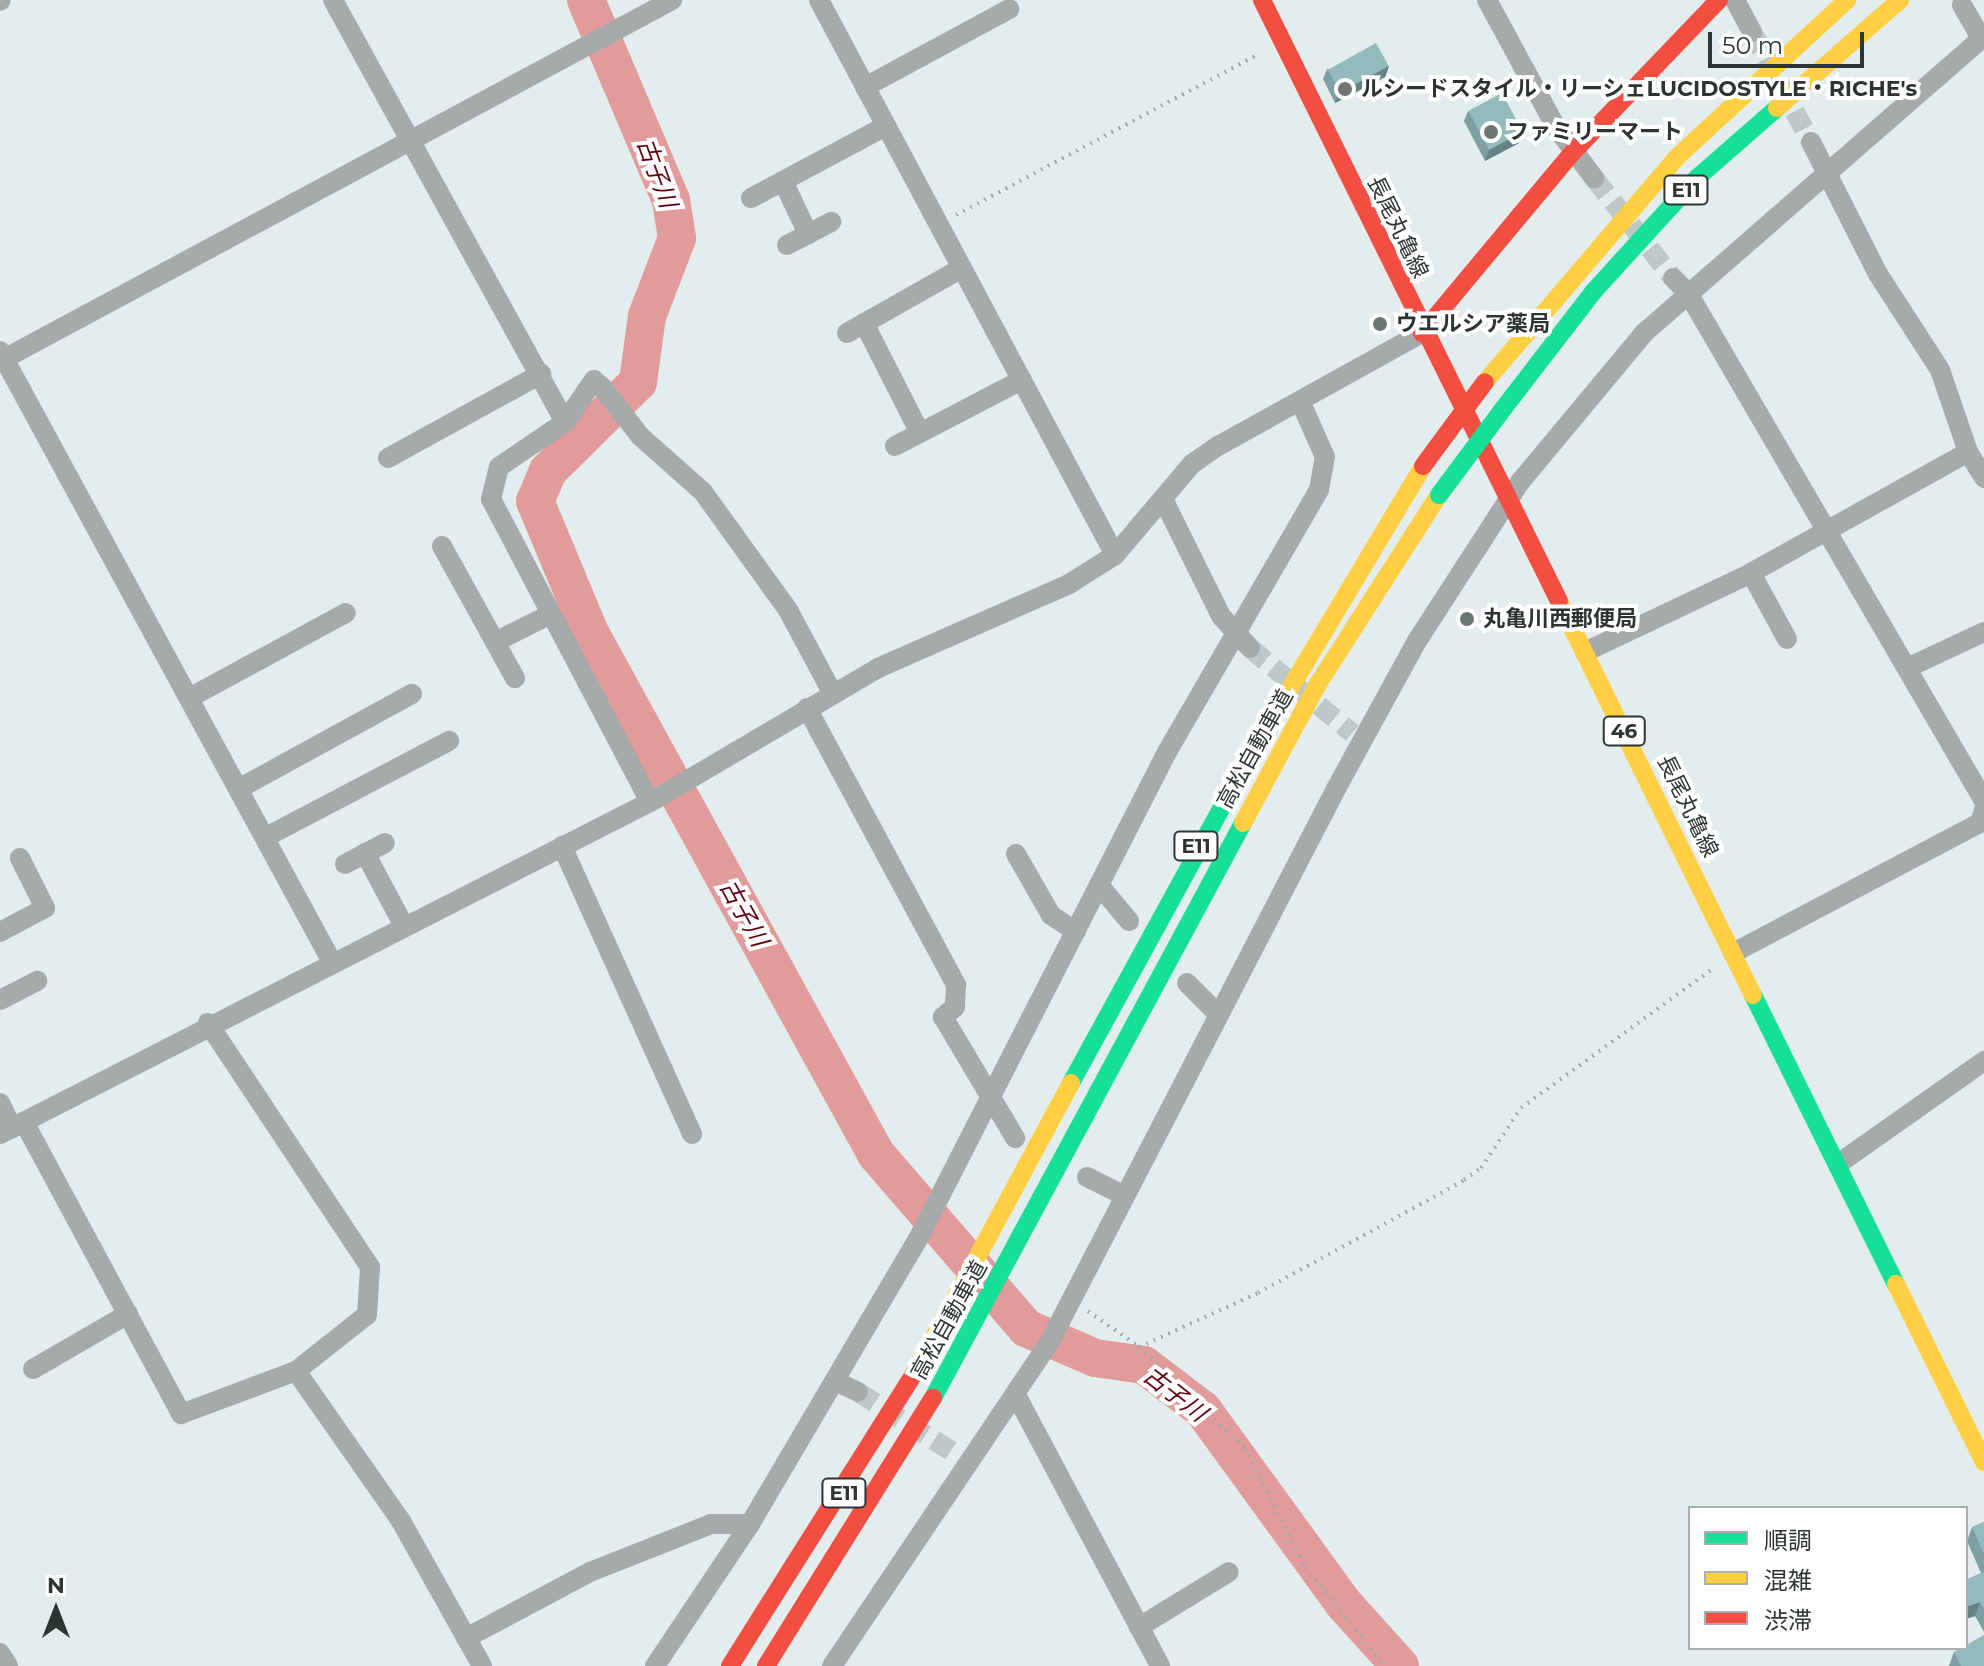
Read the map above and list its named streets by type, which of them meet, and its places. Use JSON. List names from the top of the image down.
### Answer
{
  "streets": {
    "main road": [
      "E11",
      "長尾丸亀線",
      "46",
      "高松自動車道"
    ]
  },
  "water": ["古子川"],
  "places": [
    "ルシードスタイル・リーシェLUCIDOSTYLE・RICHE's",
    "ファミリーマート",
    "ウエルシア薬局",
    "丸亀川西郵便局"
  ],
  "legend": ["順調", "混雑", "渋滞"],
  "scale_bar": "50 m",
  "north": "top"
}
